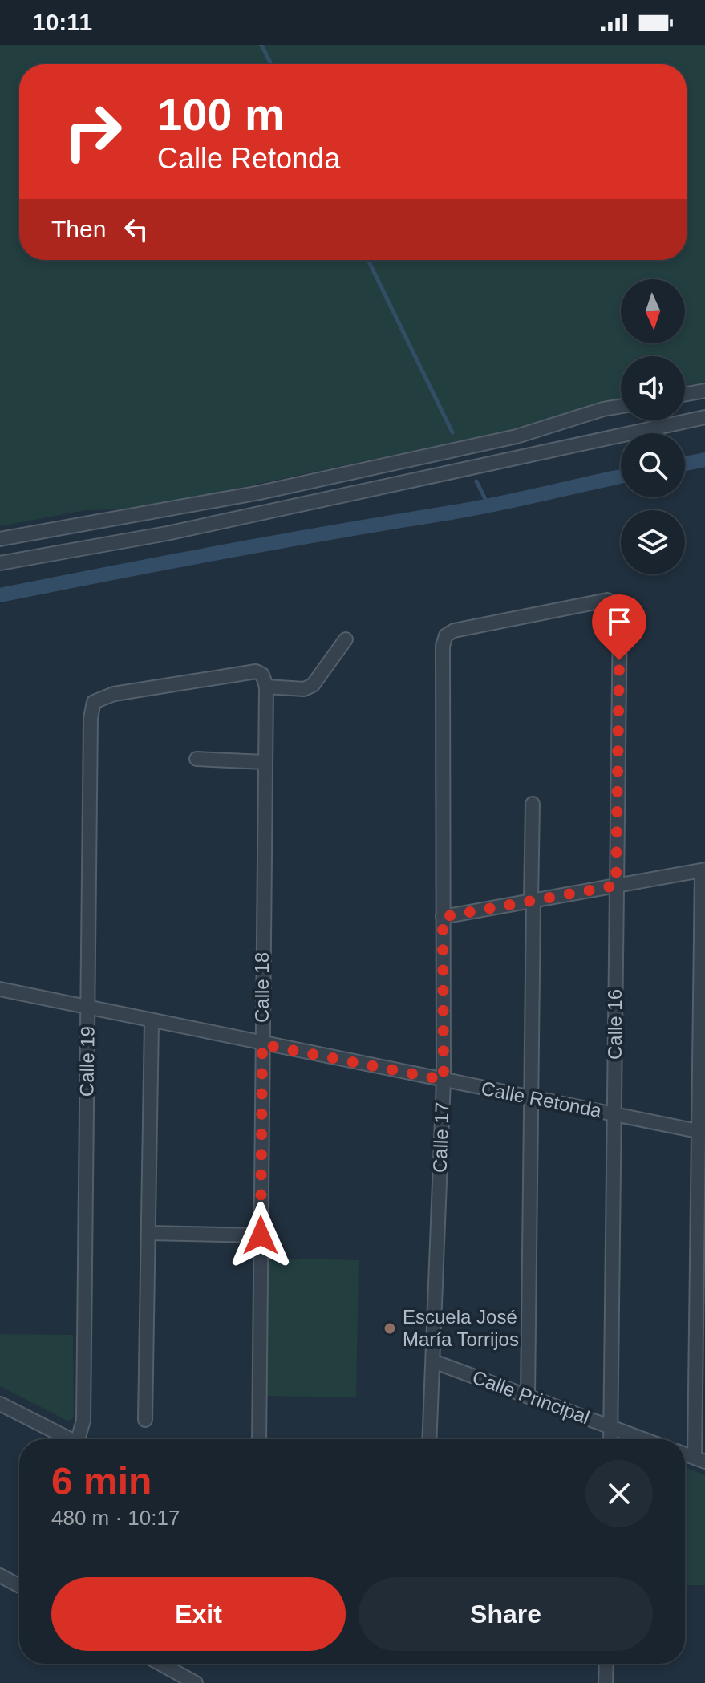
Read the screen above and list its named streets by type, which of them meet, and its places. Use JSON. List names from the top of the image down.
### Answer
{
  "streets": {
    "street": [
      "Calle 18",
      "Calle 16",
      "Calle 19",
      "Calle Retonda",
      "Calle 17",
      "Calle Principal"
    ]
  },
  "crossings": [
    ["Calle 18", "Calle 19"],
    ["Calle 18", "Calle Retonda"],
    ["Calle 16", "Calle Retonda"],
    ["Calle 16", "Calle 17"],
    ["Calle 16", "Calle Principal"],
    ["Calle 19", "Calle Retonda"],
    ["Calle Retonda", "Calle 17"],
    ["Calle 17", "Calle Principal"]
  ],
  "places": ["Escuela José María Torrijos"],
  "north": "bottom",
  "page": {
    "status": "10:11",
    "turn": ["100 m", "Calle Retonda"],
    "then": "Then",
    "heading": ["6 min", "480 m · 10:17"],
    "buttons": ["Exit", "Share"]
  }
}
